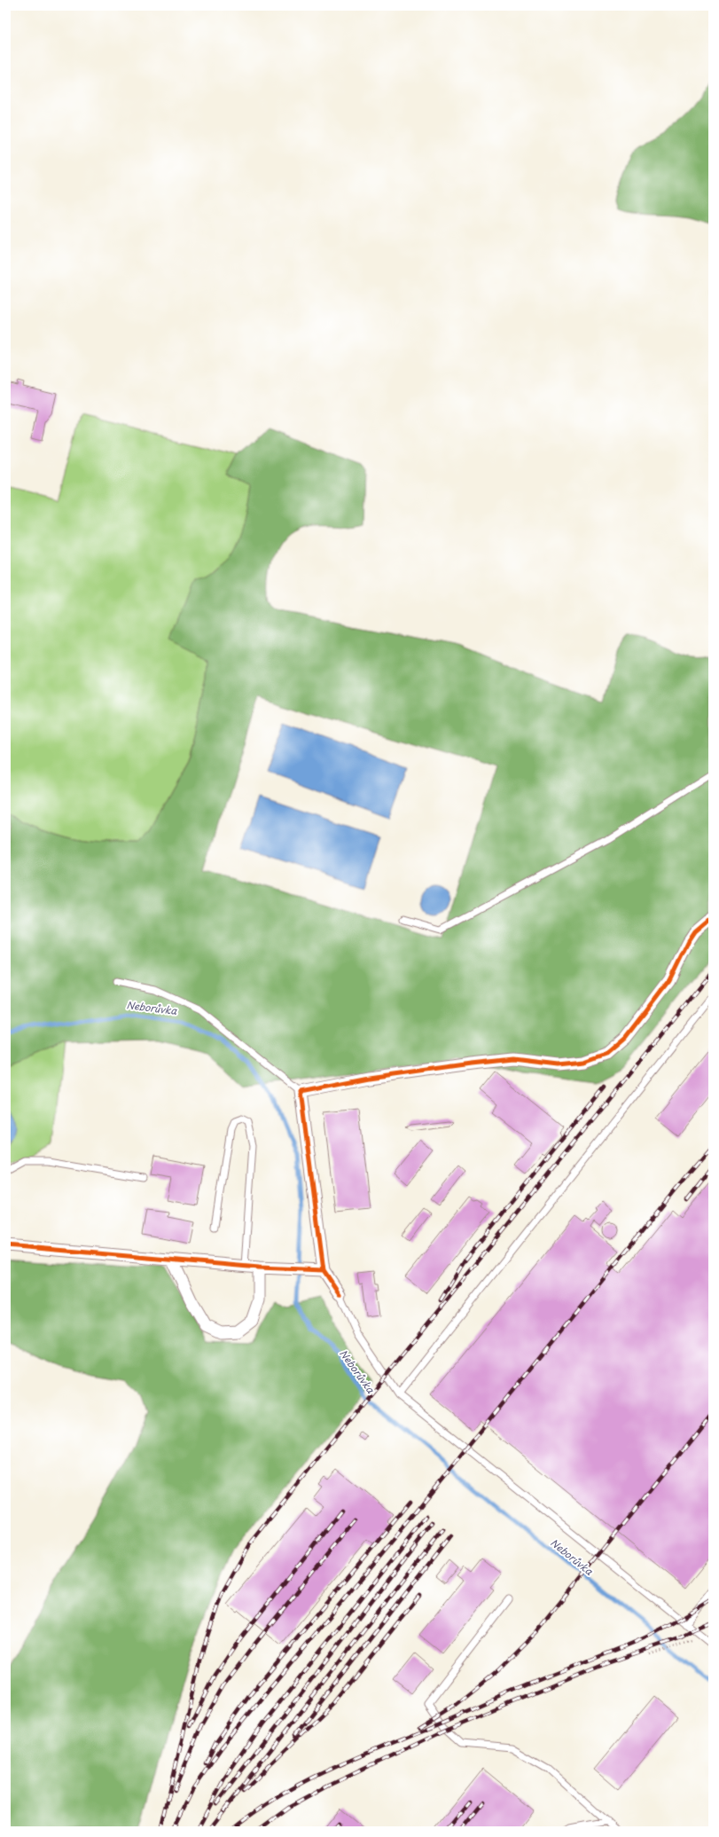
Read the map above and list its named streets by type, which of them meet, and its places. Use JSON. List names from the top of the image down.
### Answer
{
  "water": ["Neborůvka"]
}
